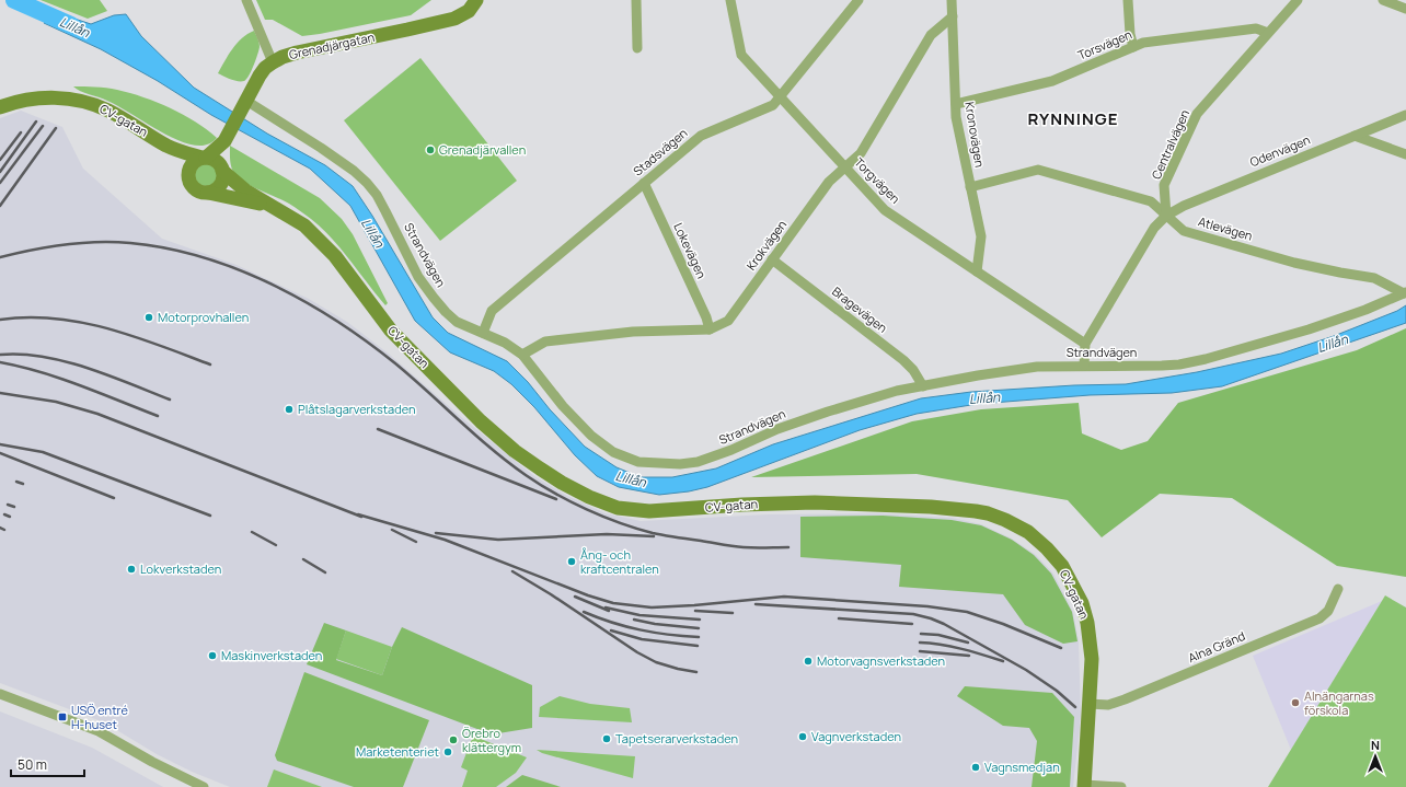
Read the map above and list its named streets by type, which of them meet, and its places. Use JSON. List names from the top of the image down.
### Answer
{
  "streets": {
    "street": [
      "Torsvägen",
      "Grenadjärgatan",
      "CV-gatan",
      "Kronovägen",
      "Centralvägen",
      "Odenvägen",
      "Stadsvägen",
      "Torgvägen",
      "Atlevägen",
      "Krokvägen",
      "Lokevägen",
      "Strandvägen",
      "Bragevägen",
      "Alna Gränd"
    ]
  },
  "crossings": [
    ["Torsvägen", "Kronovägen"],
    ["Torsvägen", "Centralvägen"],
    ["Grenadjärgatan", "CV-gatan"],
    ["Grenadjärgatan", "Strandvägen"],
    ["CV-gatan", "Alna Gränd"],
    ["Kronovägen", "Torgvägen"],
    ["Kronovägen", "Atlevägen"],
    ["Kronovägen", "Krokvägen"],
    ["Centralvägen", "Odenvägen"],
    ["Centralvägen", "Atlevägen"],
    ["Odenvägen", "Atlevägen"],
    ["Stadsvägen", "Torgvägen"],
    ["Stadsvägen", "Lokevägen"],
    ["Stadsvägen", "Strandvägen"],
    ["Torgvägen", "Krokvägen"],
    ["Atlevägen", "Strandvägen"],
    ["Krokvägen", "Lokevägen"],
    ["Krokvägen", "Strandvägen"],
    ["Krokvägen", "Bragevägen"],
    ["Strandvägen", "Bragevägen"]
  ],
  "districts": ["RYNNINGE"],
  "water": ["Lillån"],
  "places": {
    "other": [
      "Grenadjärvallen",
      "Motorprovhallen",
      "Plåtslagarverkstaden",
      "Ång- och kraftcentralen",
      "Lokverkstaden",
      "Maskinverkstaden",
      "Motorvagnsverkstaden",
      "Alnängarnas förskola",
      "Vagnverkstaden",
      "Tapetserarverkstaden",
      "Örebro klättergym",
      "Marketenteriet",
      "Vagnsmedjan"
    ],
    "transit": ["USÖ entré H-huset"]
  },
  "scale_bar": "50 m",
  "north": "top"
}
